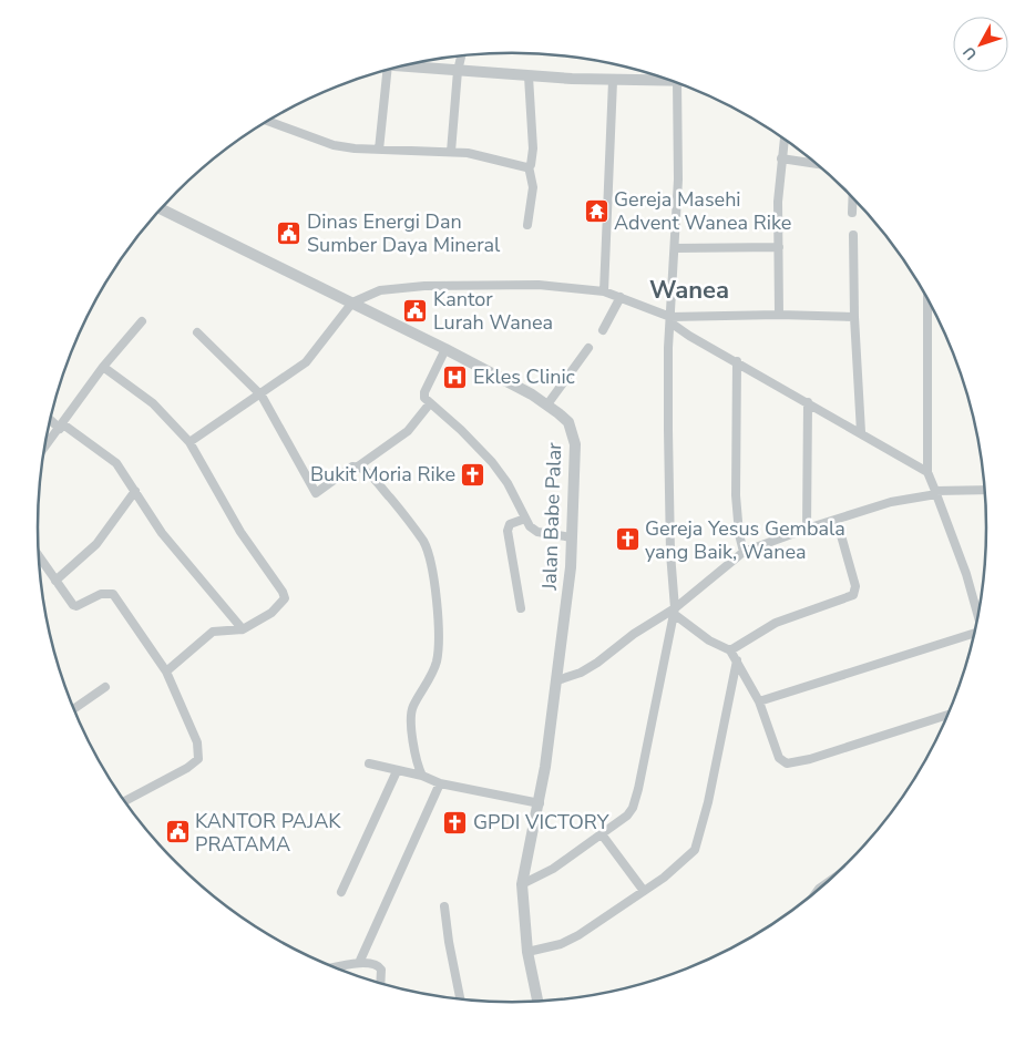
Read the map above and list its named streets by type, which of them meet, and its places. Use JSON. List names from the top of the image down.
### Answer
{
  "streets": {
    "street": ["Jalan Babe Palar"]
  },
  "districts": ["Wanea"],
  "places": {
    "temple": ["Gereja Masehi Advent Wanea Rike"],
    "public building": ["Dinas Energi Dan Sumber Daya Mineral", "Kantor Lurah Wanea", "KANTOR PAJAK PRATAMA"],
    "hospital": ["Ekles Clinic"],
    "church": ["Bukit Moria Rike", "Gereja Yesus Gembala yang Baik, Wanea", "GPDI VICTORY"]
  },
  "north": "bottom left"
}
